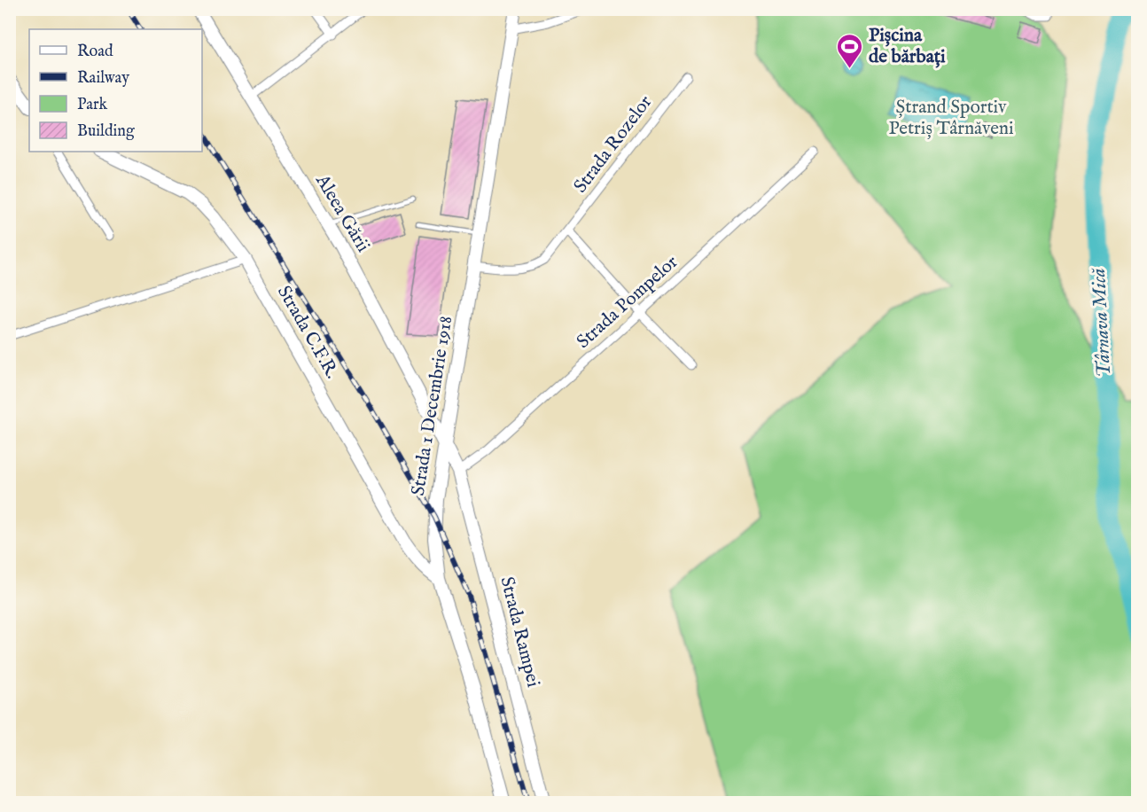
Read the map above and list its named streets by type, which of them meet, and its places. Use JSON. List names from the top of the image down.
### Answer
{
  "streets": {
    "street": [
      "Strada Rozelor",
      "Aleea Gării",
      "Strada Pompelor",
      "Strada C.F.R.",
      "Strada 1 Decembrie 1918",
      "Strada Rampei"
    ]
  },
  "crossings": [
    ["Strada Rozelor", "Strada 1 Decembrie 1918"],
    ["Aleea Gării", "Strada Pompelor"],
    ["Aleea Gării", "Strada 1 Decembrie 1918"],
    ["Aleea Gării", "Strada Rampei"],
    ["Strada Pompelor", "Strada Rampei"],
    ["Strada C.F.R.", "Strada 1 Decembrie 1918"]
  ],
  "water": ["Târnava Mică"],
  "parks": ["Ștrand Sportiv Petriș Târnăveni"],
  "places": {
    "sports": ["Pișcina de bărbați"]
  },
  "legend": [
    "Road",
    "Railway",
    "Park",
    "Building"
  ]
}
